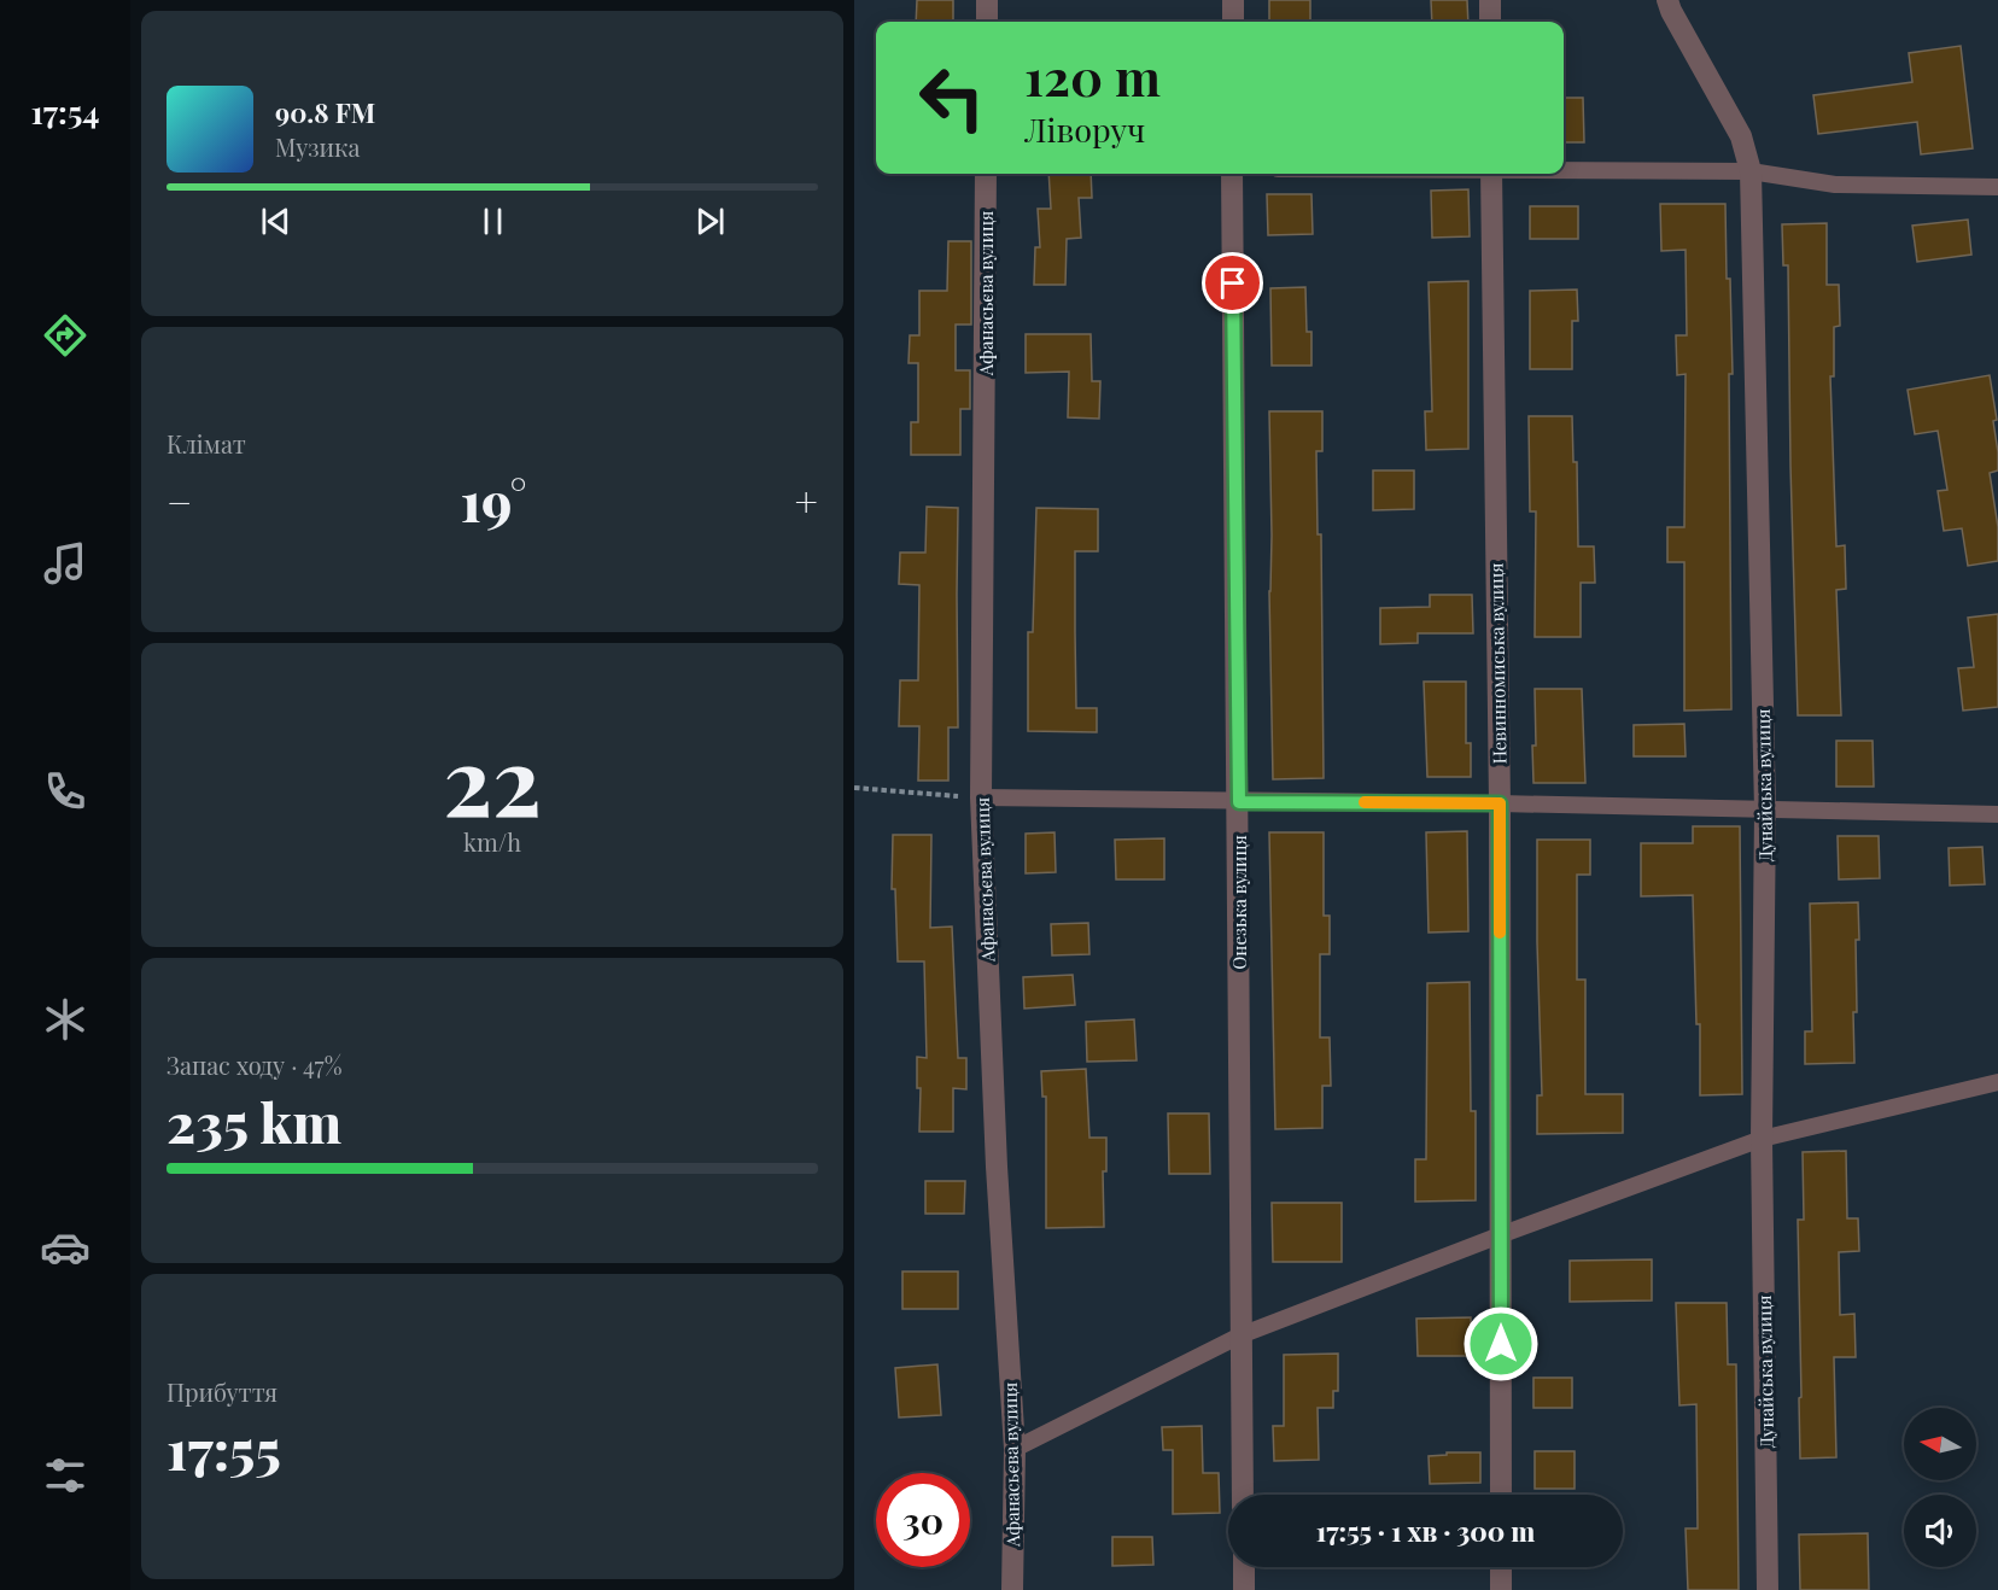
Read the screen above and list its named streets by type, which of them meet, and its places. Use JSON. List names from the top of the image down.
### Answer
{
  "streets": {
    "street": [
      "Афанасьєва вулиця",
      "Невинномиська вулиця",
      "Дунайська вулиця",
      "Онезька вулиця"
    ]
  },
  "north": "left",
  "page": {
    "tabs": "17:54",
    "turn": ["120 m", "Ліворуч"],
    "song": ["90.8 FM", "Музика"],
    "tile": [
      "Клімат",
      ["22", "km/h"],
      ["Запас ходу · 47%", "235 km"],
      ["Прибуття", "17:55"]
    ],
    "heat": ["−", "19°", "+"],
    "limit": "30",
    "trip": "17:55 · 1 хв · 300 m"
  }
}
